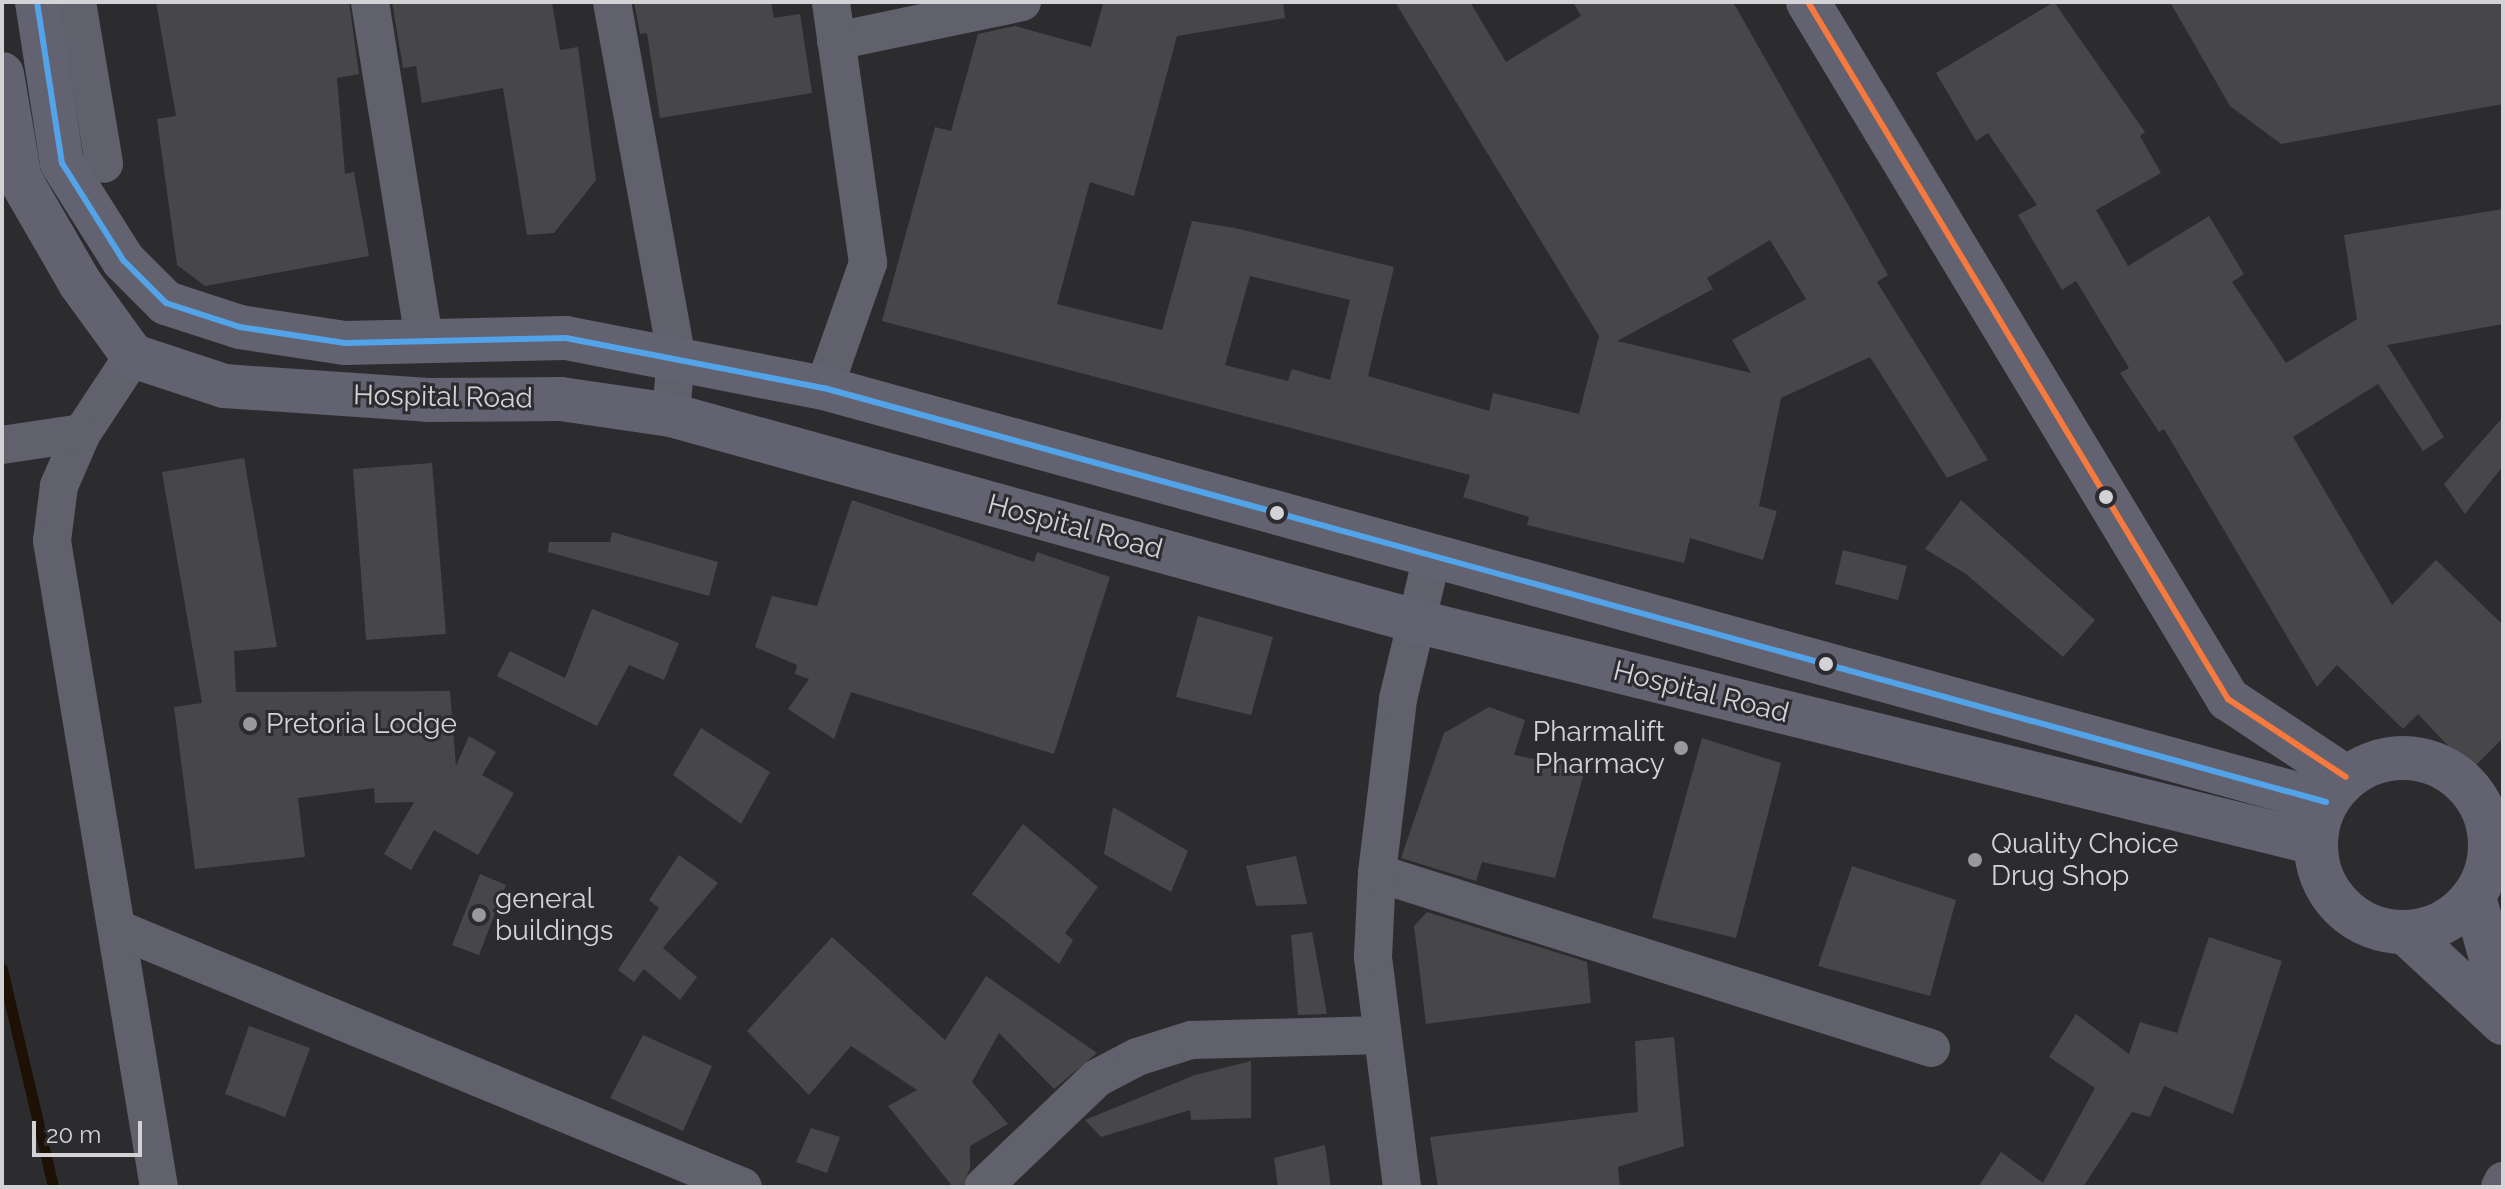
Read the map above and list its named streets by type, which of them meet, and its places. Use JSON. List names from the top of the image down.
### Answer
{
  "streets": {
    "main road": ["Hospital Road"]
  },
  "places": [
    "Pretoria Lodge",
    "Pharmalift Pharmacy",
    "Quality Choice Drug Shop",
    "general buildings"
  ],
  "scale_bar": "20 m"
}
